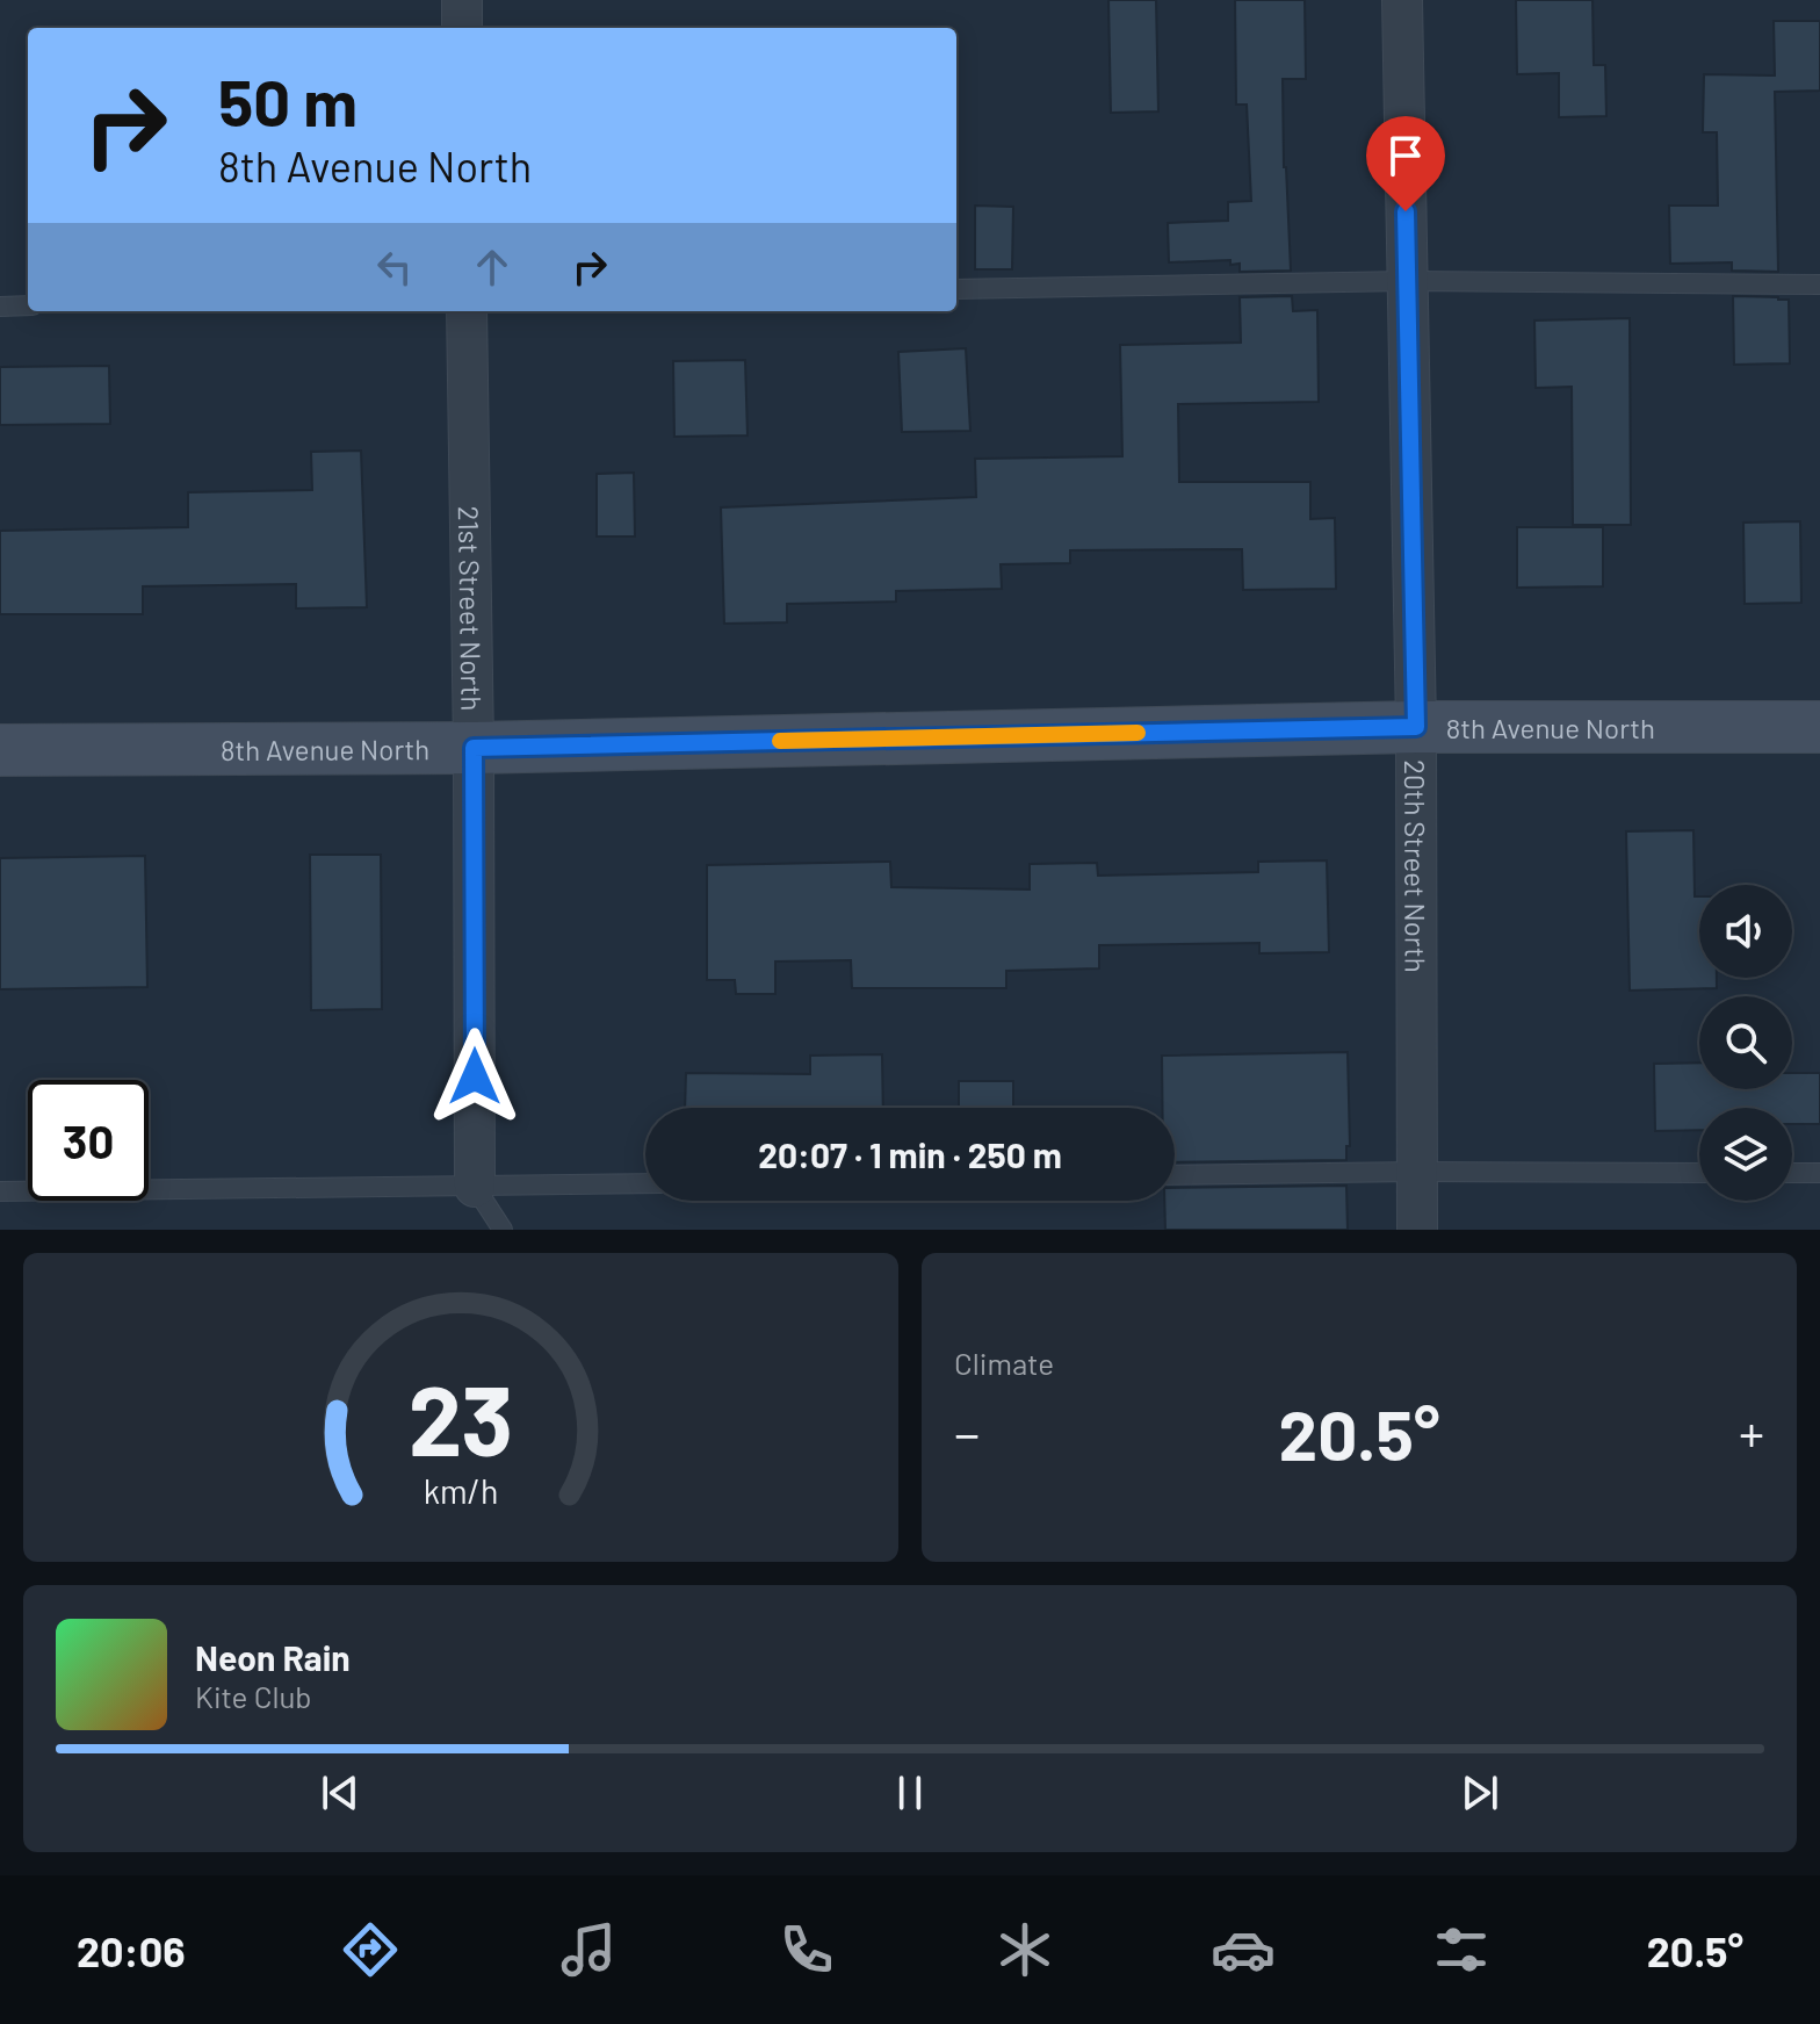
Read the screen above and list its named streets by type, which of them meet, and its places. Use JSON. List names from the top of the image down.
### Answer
{
  "streets": {
    "street": ["21st Street North", "8th Avenue North", "20th Street North"]
  },
  "crossings": [
    ["21st Street North", "8th Avenue North"],
    ["8th Avenue North", "20th Street North"]
  ],
  "page": {
    "turn": ["50 m", "8th Avenue North"],
    "limit": "30",
    "trip": "20:07 · 1 min · 250 m",
    "tile": "Climate",
    "heat": ["−", "20.5°", "+"],
    "song": ["Neon Rain", "Kite Club"],
    "tabs": ["20:06", "20.5°"],
    "gauge": ["23", "km/h"]
  }
}
